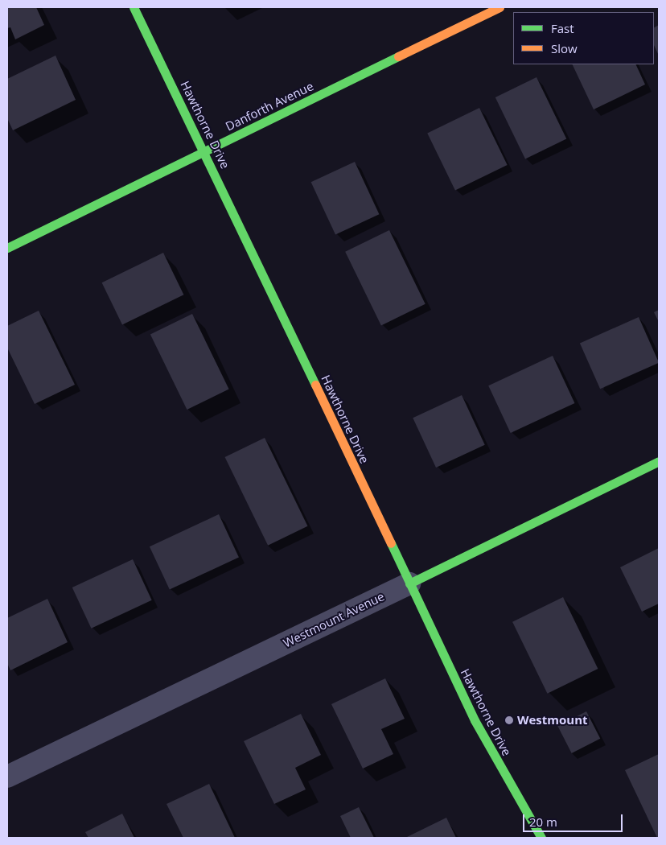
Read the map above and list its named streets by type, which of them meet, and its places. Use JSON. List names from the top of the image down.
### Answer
{
  "streets": {
    "street": ["Danforth Avenue", "Hawthorne Drive", "Westmount Avenue"]
  },
  "crossings": [
    ["Danforth Avenue", "Hawthorne Drive"],
    ["Hawthorne Drive", "Westmount Avenue"]
  ],
  "places": ["Westmount"],
  "legend": ["Fast", "Slow"],
  "scale_bar": "20 m"
}
